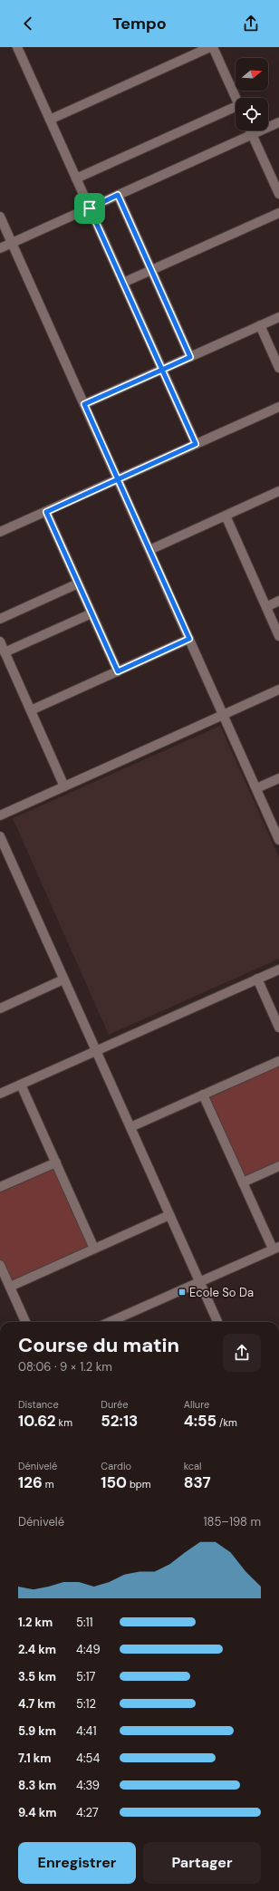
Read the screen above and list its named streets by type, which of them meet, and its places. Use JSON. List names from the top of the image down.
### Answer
{
  "places": {
    "transit": ["Ecole So Da"]
  },
  "north": "right",
  "page": {
    "header": "Tempo",
    "heading": ["Course du matin", "08:06 · 9 × 1.2 km"],
    "stats": [
      ["Distance", "10.62 km"],
      ["Durée", "52:13"],
      ["Allure", "4:55 /km"],
      ["Dénivelé", "126 m"],
      ["Cardio", "150 bpm"],
      ["kcal", "837"]
    ],
    "chart": ["Dénivelé", "185–198 m"],
    "list": [
      {
        "name": "1.2 km",
        "note": "5:11"
      },
      {
        "name": "2.4 km",
        "note": "4:49"
      },
      {
        "name": "3.5 km",
        "note": "5:17"
      },
      {
        "name": "4.7 km",
        "note": "5:12"
      },
      {
        "name": "5.9 km",
        "note": "4:41"
      },
      {
        "name": "7.1 km",
        "note": "4:54"
      },
      {
        "name": "8.3 km",
        "note": "4:39"
      },
      {
        "name": "9.4 km",
        "note": "4:27"
      }
    ],
    "buttons": ["Enregistrer", "Partager"]
  }
}
